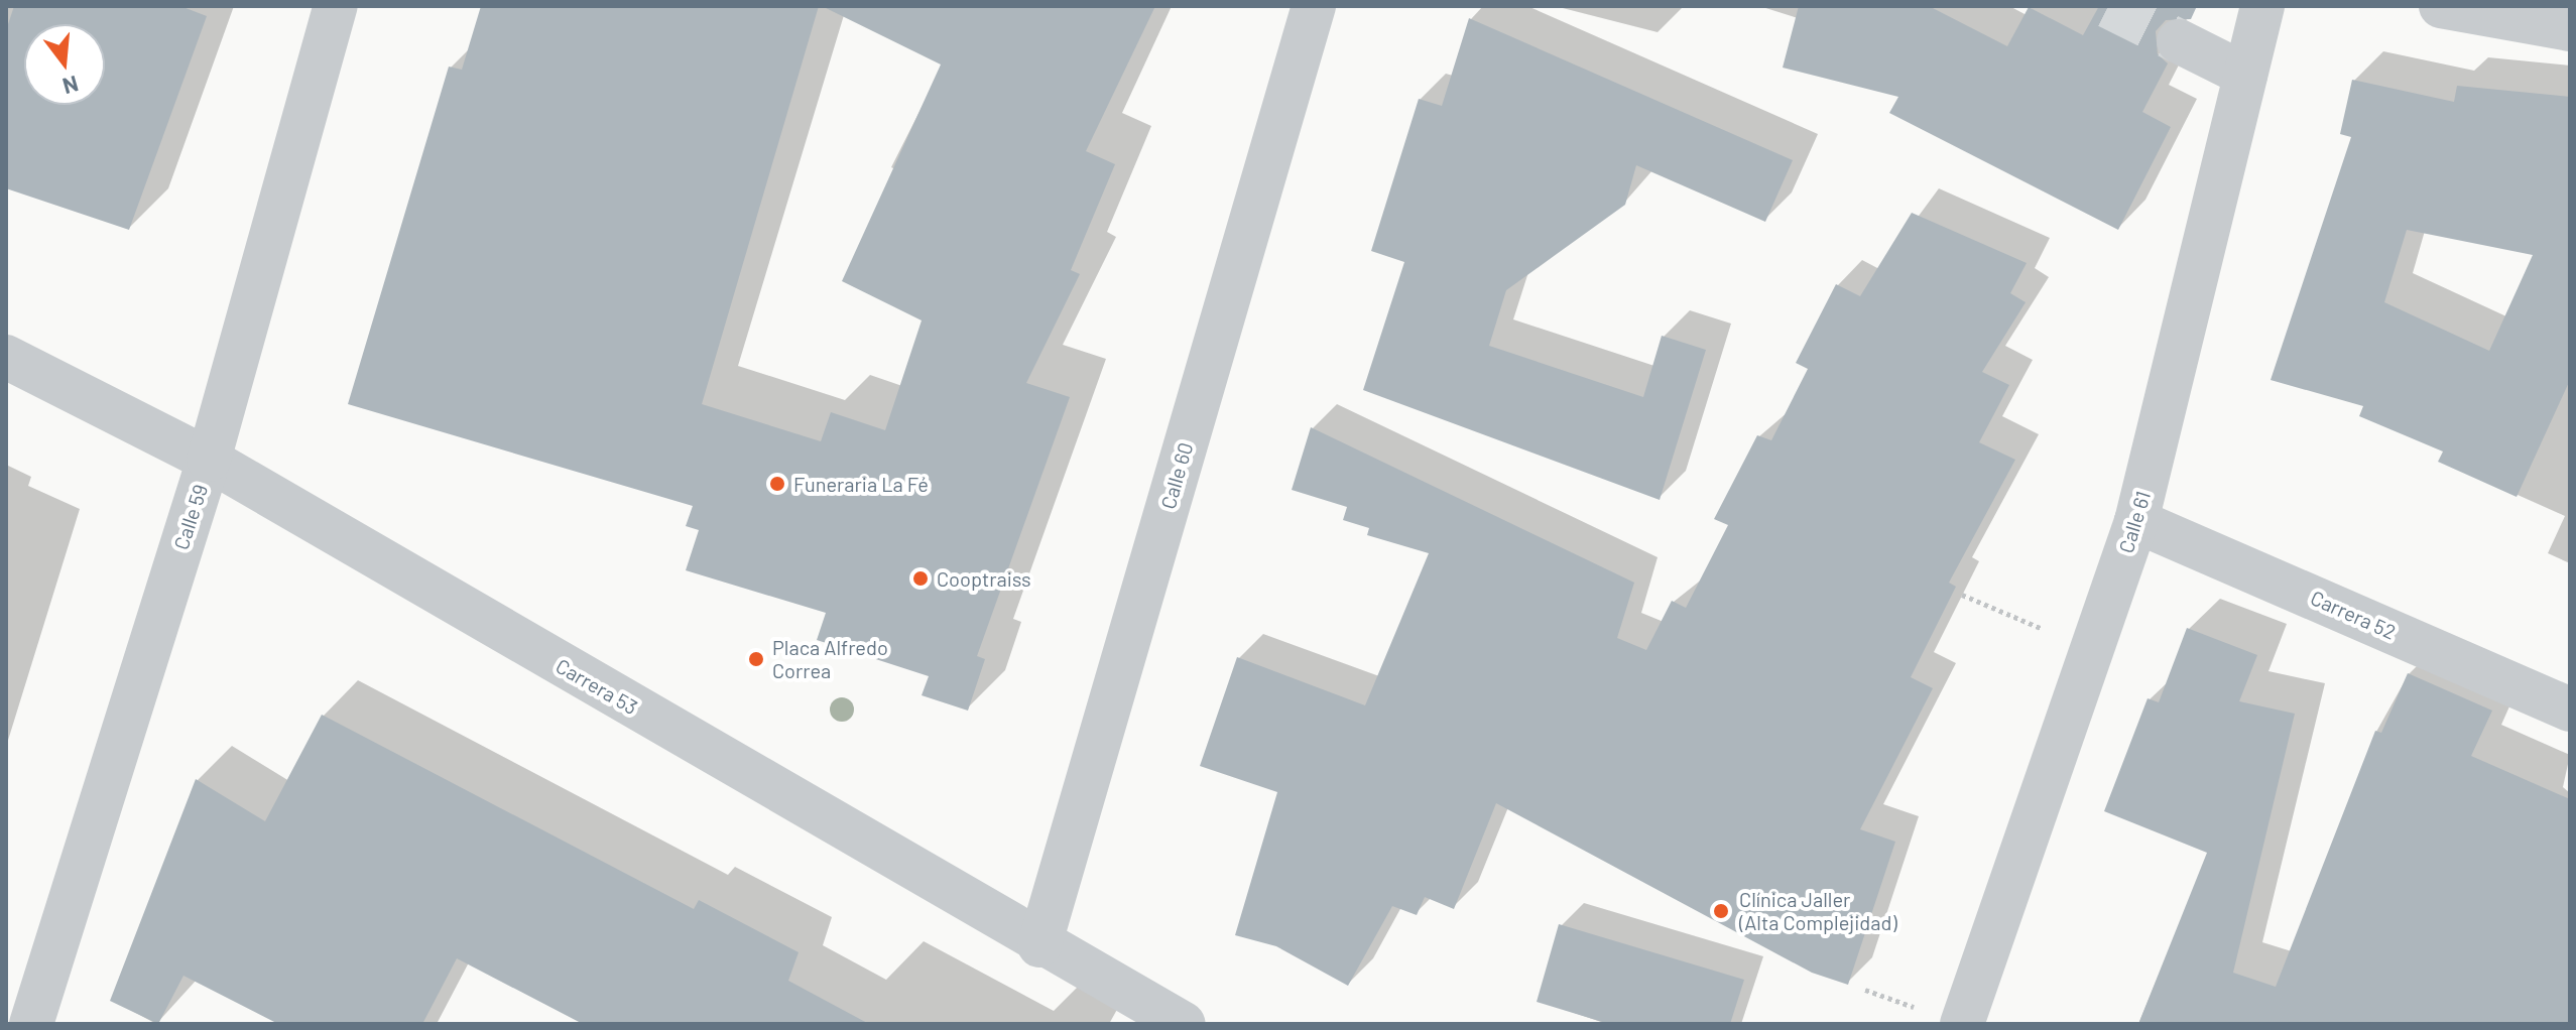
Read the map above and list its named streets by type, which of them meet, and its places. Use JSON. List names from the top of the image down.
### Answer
{
  "streets": {
    "street": [
      "Calle 60",
      "Calle 59",
      "Calle 61",
      "Carrera 52",
      "Carrera 53"
    ]
  },
  "crossings": [
    ["Calle 60", "Carrera 53"],
    ["Calle 59", "Carrera 53"],
    ["Calle 61", "Carrera 52"]
  ],
  "places": [
    "Funeraria La Fé",
    "Cooptraiss",
    "Placa Alfredo Correa",
    "Clínica Jaller (Alta Complejidad)"
  ],
  "north": "bottom"
}
